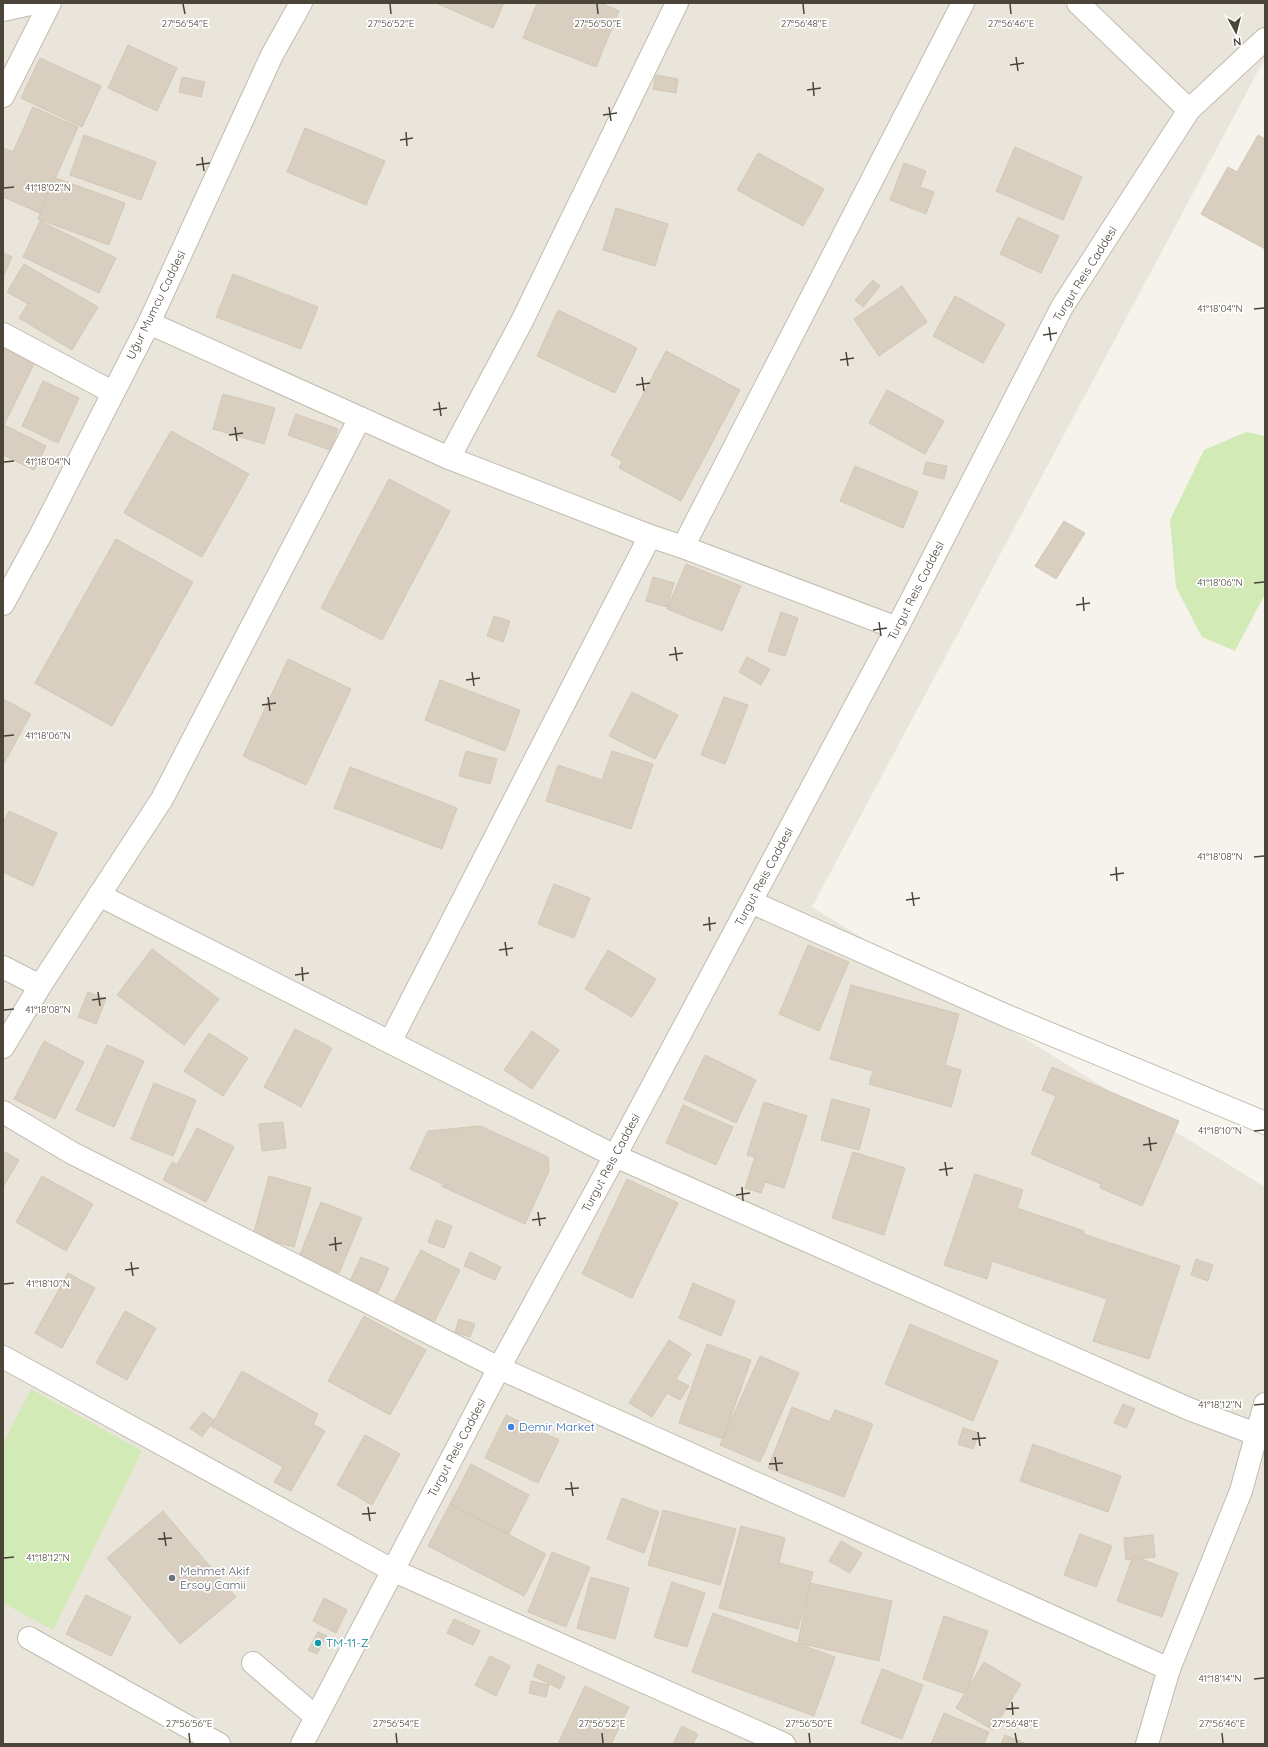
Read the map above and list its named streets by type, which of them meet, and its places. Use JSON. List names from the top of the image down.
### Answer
{
  "streets": {
    "street": ["Turgut Reis Caddesi", "Uğur Mumcu Caddesi"]
  },
  "places": ["Demir Market", "Mehmet Akif Ersoy Camii", "TM-11-Z"],
  "north": "bottom",
  "coordinates": [
    "27°56'54\"E",
    "27°56'52\"E",
    "27°56'50\"E",
    "27°56'48\"E",
    "27°56'46\"E",
    "41°18'02\"N",
    "41°18'04\"N",
    "41°18'06\"N",
    "41°18'08\"N",
    "41°18'10\"N",
    "41°18'12\"N",
    "41°18'14\"N",
    "27°56'56\"E"
  ]
}
